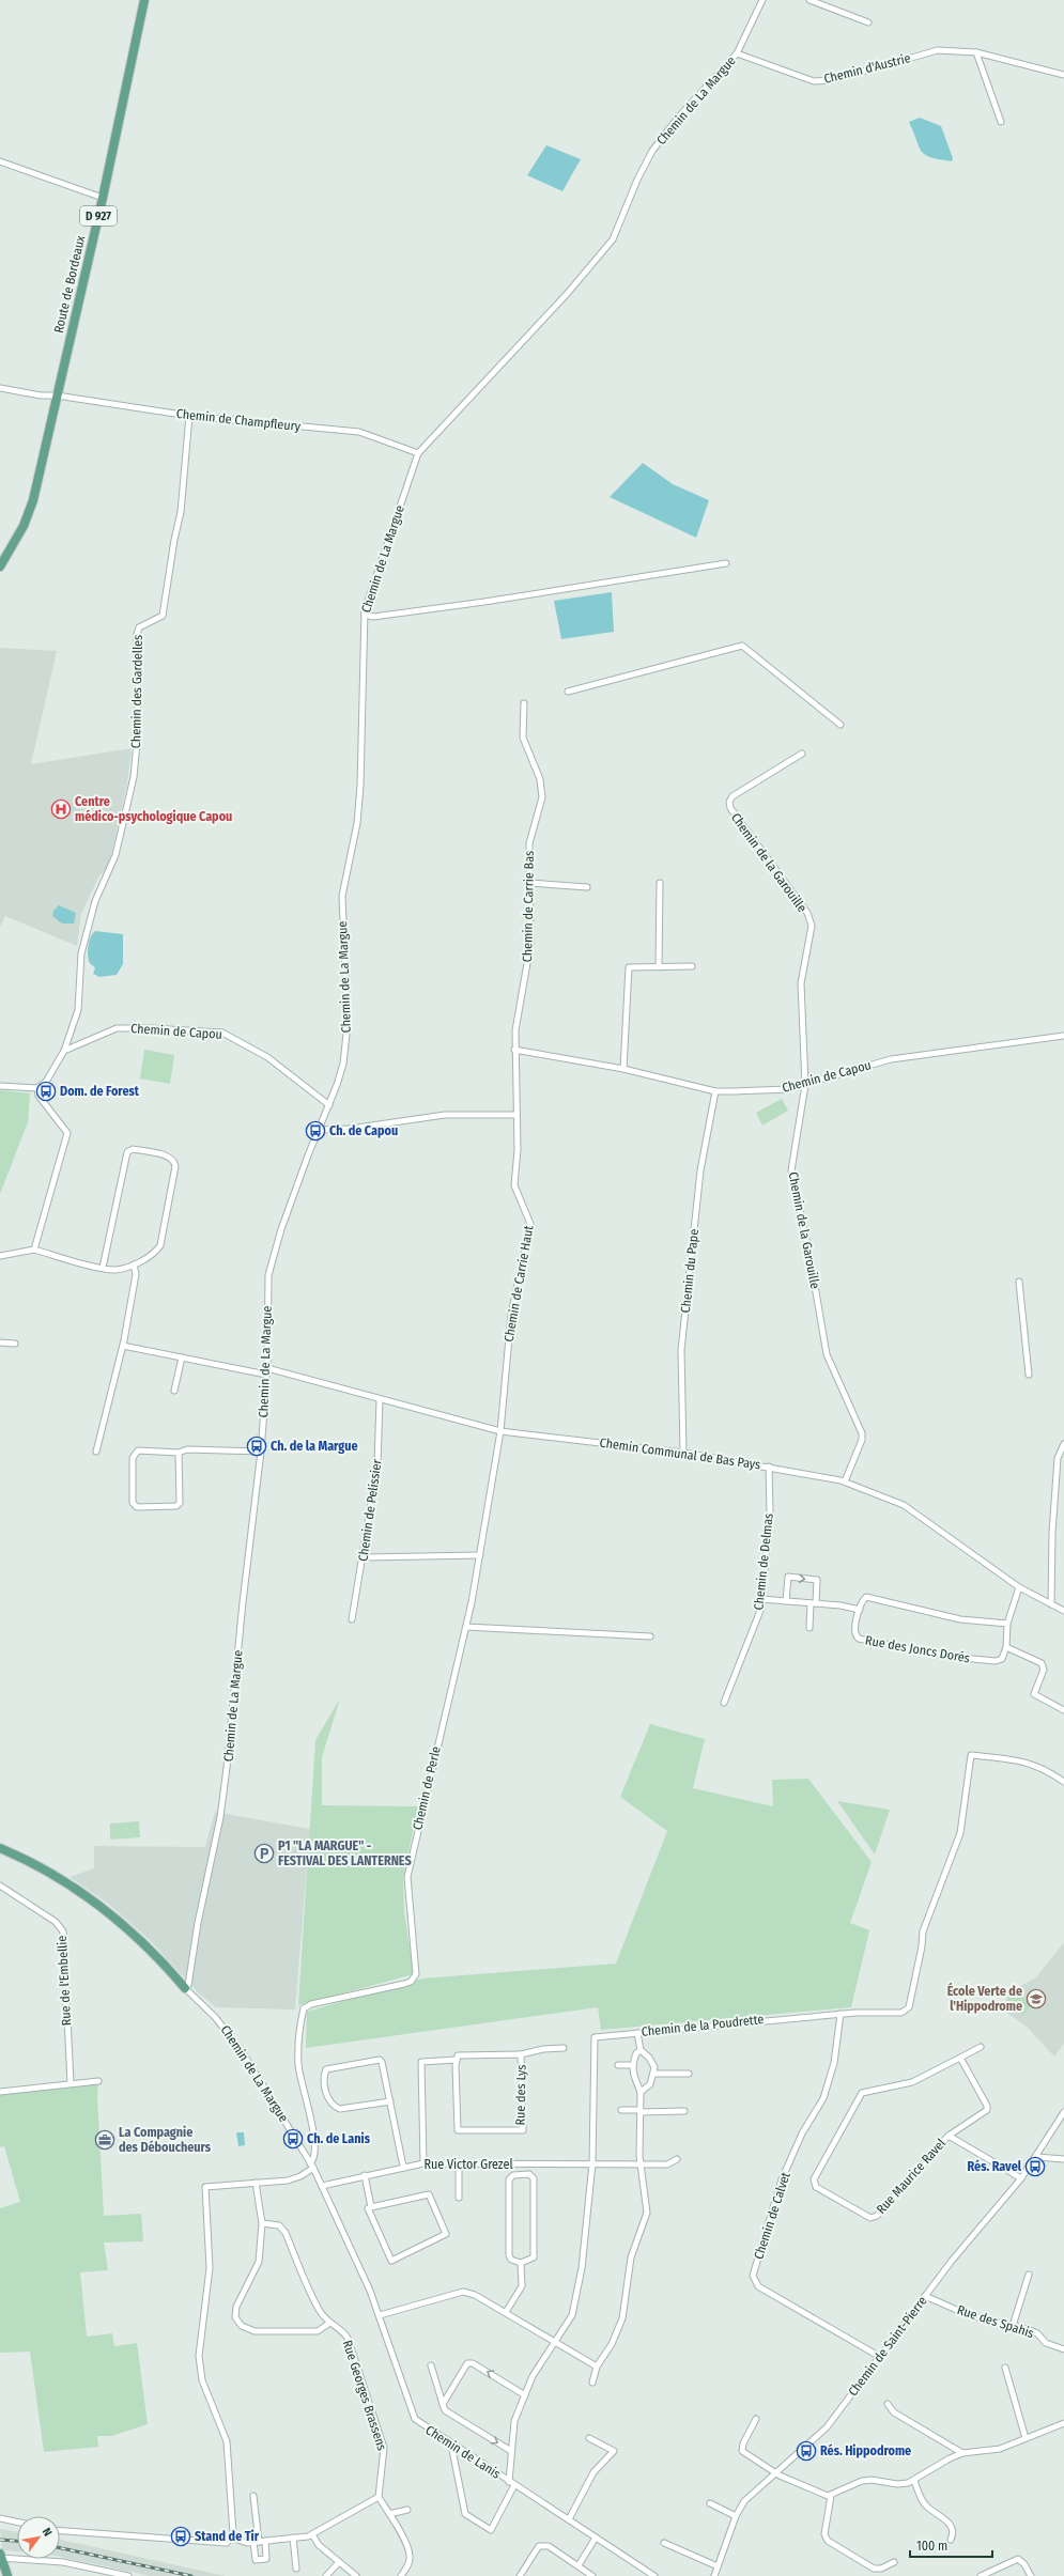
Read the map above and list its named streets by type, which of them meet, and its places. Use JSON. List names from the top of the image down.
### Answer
{
  "streets": {
    "main road": ["D 927", "Route de Bordeaux"],
    "street": [
      "Chemin d'Austrie",
      "Chemin de La Margue",
      "Chemin de Champfleury",
      "Chemin des Gardelles",
      "Chemin de la Garouille",
      "Chemin de Carrie Bas",
      "Chemin de Capou",
      "Chemin du Pape",
      "Chemin de Carrie Haut",
      "Chemin Communal de Bas Pays",
      "Chemin de Pelissier",
      "Chemin de Delmas",
      "Rue des Joncs Dorés",
      "Chemin de Perle",
      "Rue de l'Embellie",
      "Chemin de la Poudrette",
      "Rue des Lys",
      "Rue Victor Grezel",
      "Rue Maurice Ravel",
      "Chemin de Calvet",
      "Rue des Spahis",
      "Chemin de Saint-Pierre",
      "Rue Georges Brassens",
      "Chemin de Lanis"
    ]
  },
  "crossings": [
    ["Chemin d'Austrie", "Chemin de La Margue"],
    ["Chemin de La Margue", "Chemin de Champfleury"],
    ["Chemin de La Margue", "Chemin de Capou"],
    ["Chemin de La Margue", "Chemin Communal de Bas Pays"],
    ["Chemin de La Margue", "Chemin de Perle"],
    ["Chemin de La Margue", "Chemin de Lanis"],
    ["Route de Bordeaux", "Chemin de Champfleury"],
    ["Chemin de Champfleury", "Chemin des Gardelles"],
    ["Chemin des Gardelles", "Chemin de Capou"],
    ["Chemin de la Garouille", "Chemin de Capou"],
    ["Chemin de la Garouille", "Chemin Communal de Bas Pays"],
    ["Chemin de Carrie Bas", "Chemin de Capou"],
    ["Chemin de Carrie Bas", "Chemin de Carrie Haut"],
    ["Chemin de Capou", "Chemin du Pape"],
    ["Chemin du Pape", "Chemin Communal de Bas Pays"],
    ["Chemin de Carrie Haut", "Chemin Communal de Bas Pays"],
    ["Chemin de Carrie Haut", "Chemin de Perle"],
    ["Chemin Communal de Bas Pays", "Chemin de Pelissier"],
    ["Chemin Communal de Bas Pays", "Chemin de Delmas"],
    ["Chemin Communal de Bas Pays", "Chemin de Perle"],
    ["Chemin de Perle", "Chemin de Lanis"],
    ["Chemin de la Poudrette", "Rue Victor Grezel"],
    ["Chemin de la Poudrette", "Chemin de Calvet"],
    ["Chemin de la Poudrette", "Chemin de Lanis"],
    ["Rue des Lys", "Rue Victor Grezel"],
    ["Rue Victor Grezel", "Chemin de Lanis"],
    ["Rue Maurice Ravel", "Chemin de Saint-Pierre"],
    ["Chemin de Calvet", "Chemin de Saint-Pierre"],
    ["Rue des Spahis", "Chemin de Saint-Pierre"]
  ],
  "places": {
    "hospital": ["Centre médico-psychologique Capou"],
    "bus stop": [
      "Dom. de Forest",
      "Ch. de Capou",
      "Ch. de la Margue",
      "Ch. de Lanis",
      "Rés. Ravel",
      "Rés. Hippodrome",
      "Stand de Tir"
    ],
    "parking": ["P1 \"LA MARGUE\" - FESTIVAL DES LANTERNES"],
    "school or university": ["École Verte de l'Hippodrome"],
    "office": ["La Compagnie des Déboucheurs"]
  },
  "scale_bar": "100 m",
  "north": "top right"
}
